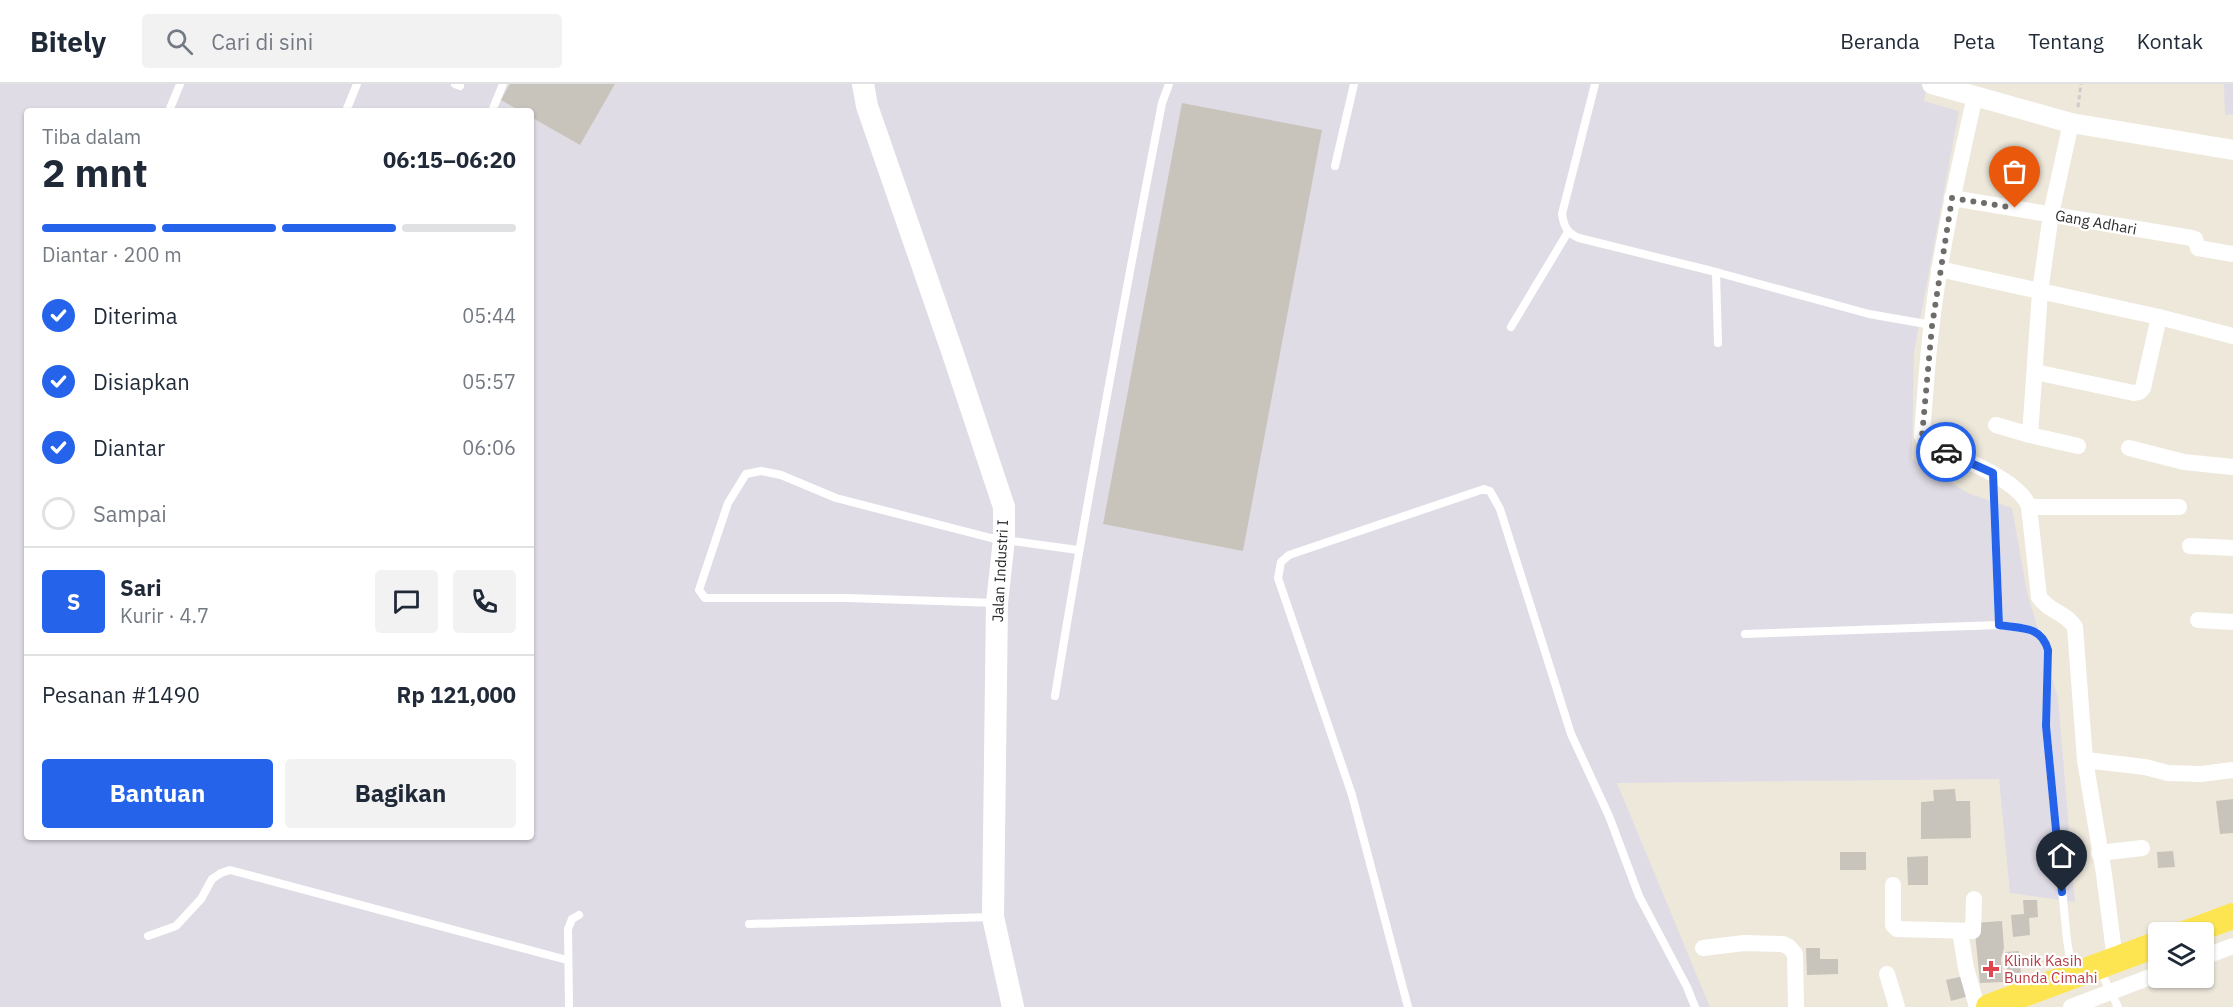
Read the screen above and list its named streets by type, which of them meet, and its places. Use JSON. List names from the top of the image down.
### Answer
{
  "streets": {
    "main road": ["Jalan Industri I"],
    "street": ["Gang Adhari"]
  },
  "places": {
    "health": ["Klinik Kasih Bunda Cimahi"]
  },
  "page": {
    "header": "Bitely",
    "search": "Cari di sini",
    "nav": [
      "Beranda",
      "Peta",
      "Tentang",
      "Kontak"
    ],
    "heading": ["2 mnt", "Tiba dalam", "06:15–06:20"],
    "panel": [
      "Sari",
      "Kurir · 4.7",
      "Pesanan #1490",
      "Rp 121,000"
    ],
    "bar": "Diantar · 200 m",
    "list": [
      ["Diterima", "05:44"],
      ["Disiapkan", "05:57"],
      ["Diantar", "06:06"],
      "Sampai"
    ],
    "round": "S",
    "buttons": ["Bantuan", "Bagikan"]
  }
}
